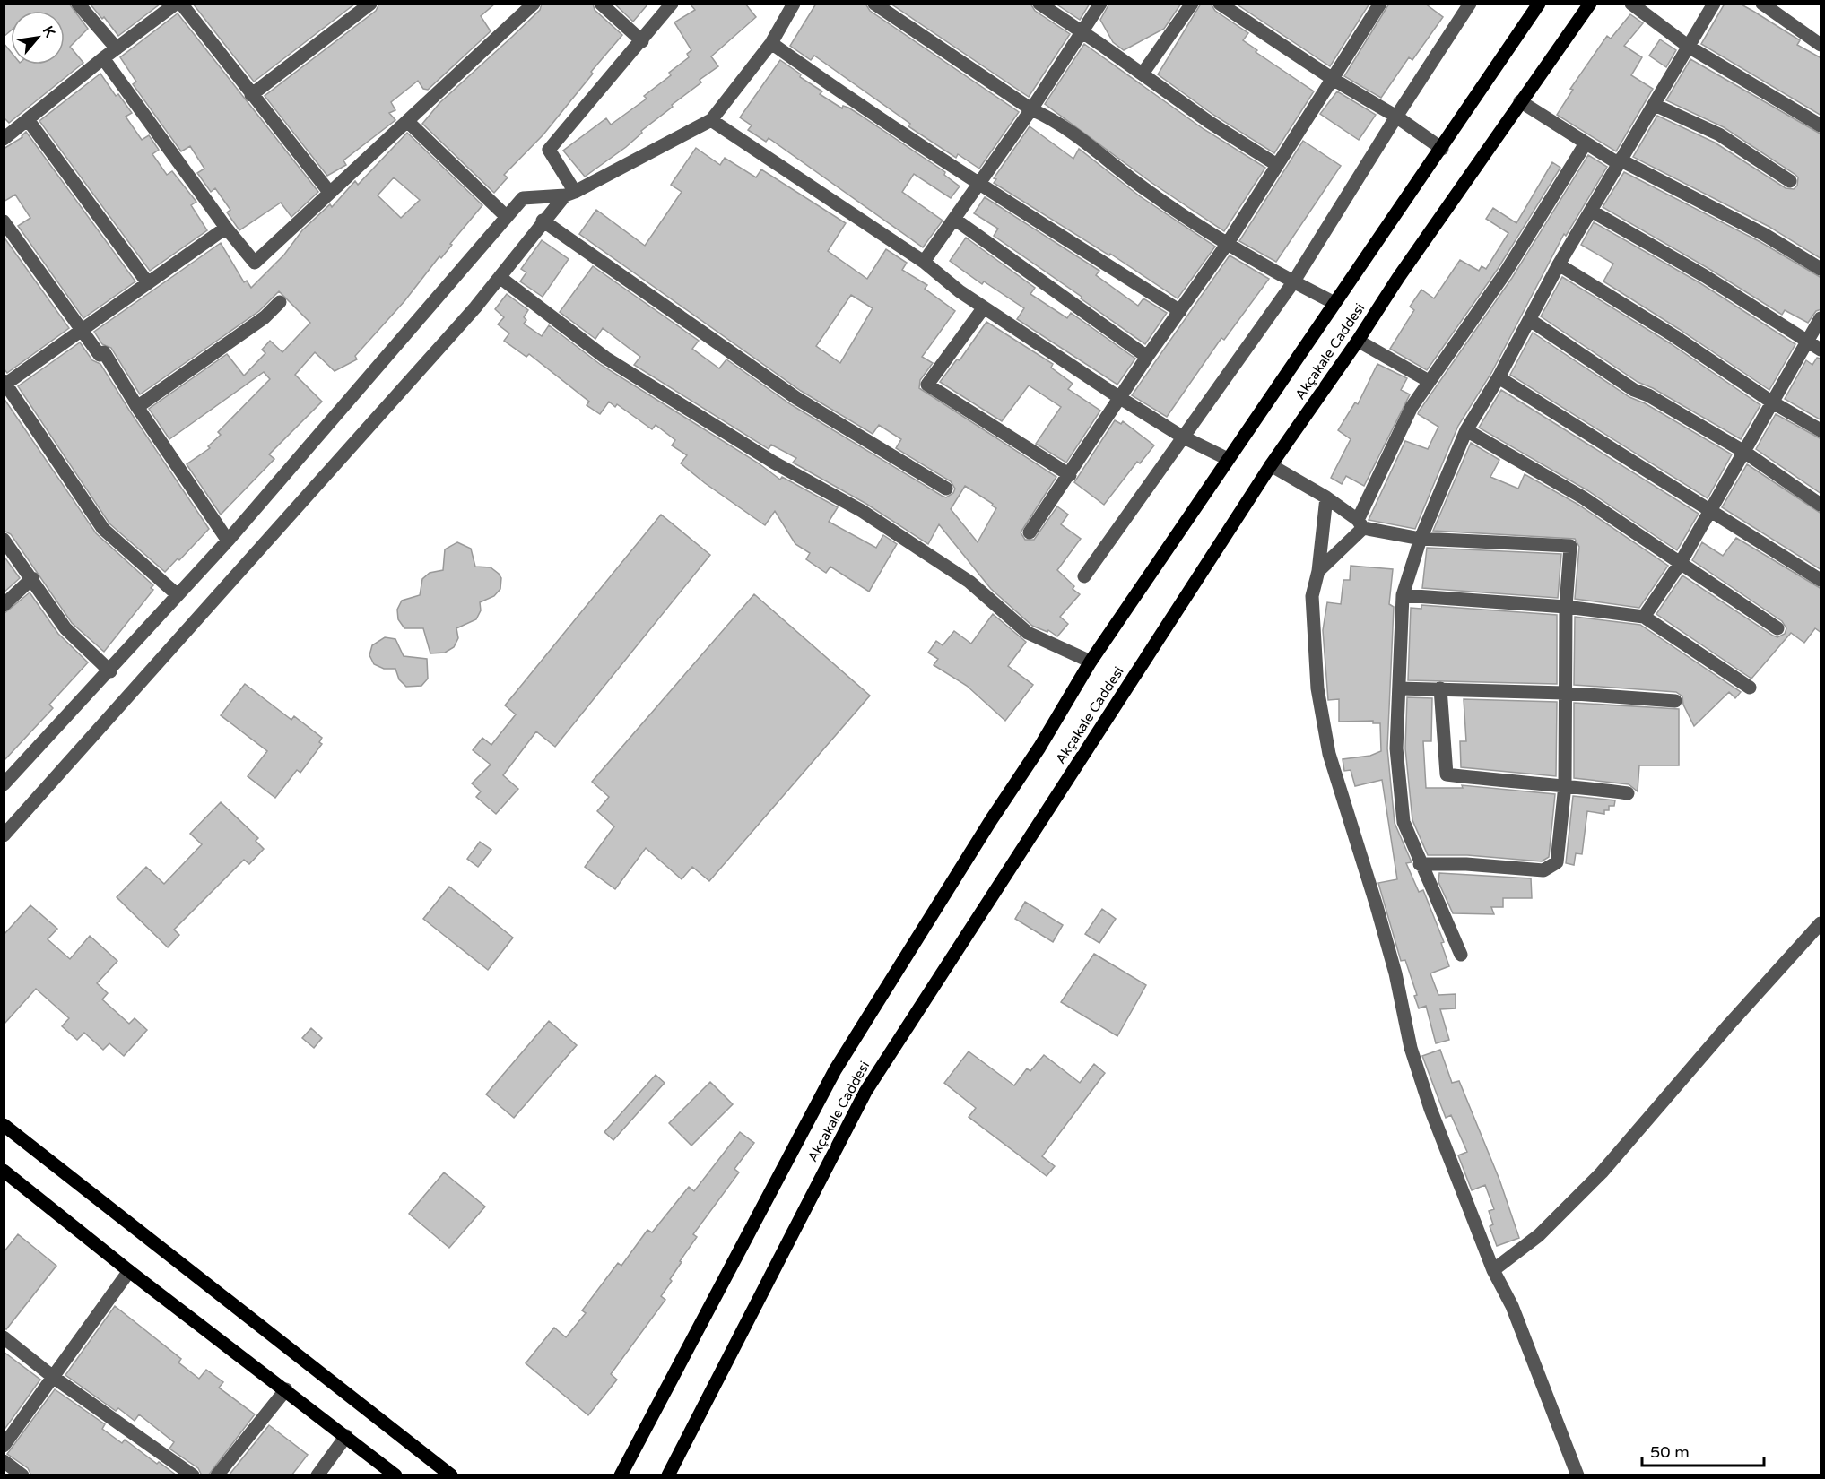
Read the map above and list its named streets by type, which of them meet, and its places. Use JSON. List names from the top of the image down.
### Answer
{
  "streets": {
    "main road": ["Akçakale Caddesi"]
  },
  "scale_bar": "50 m",
  "north": "top right"
}
